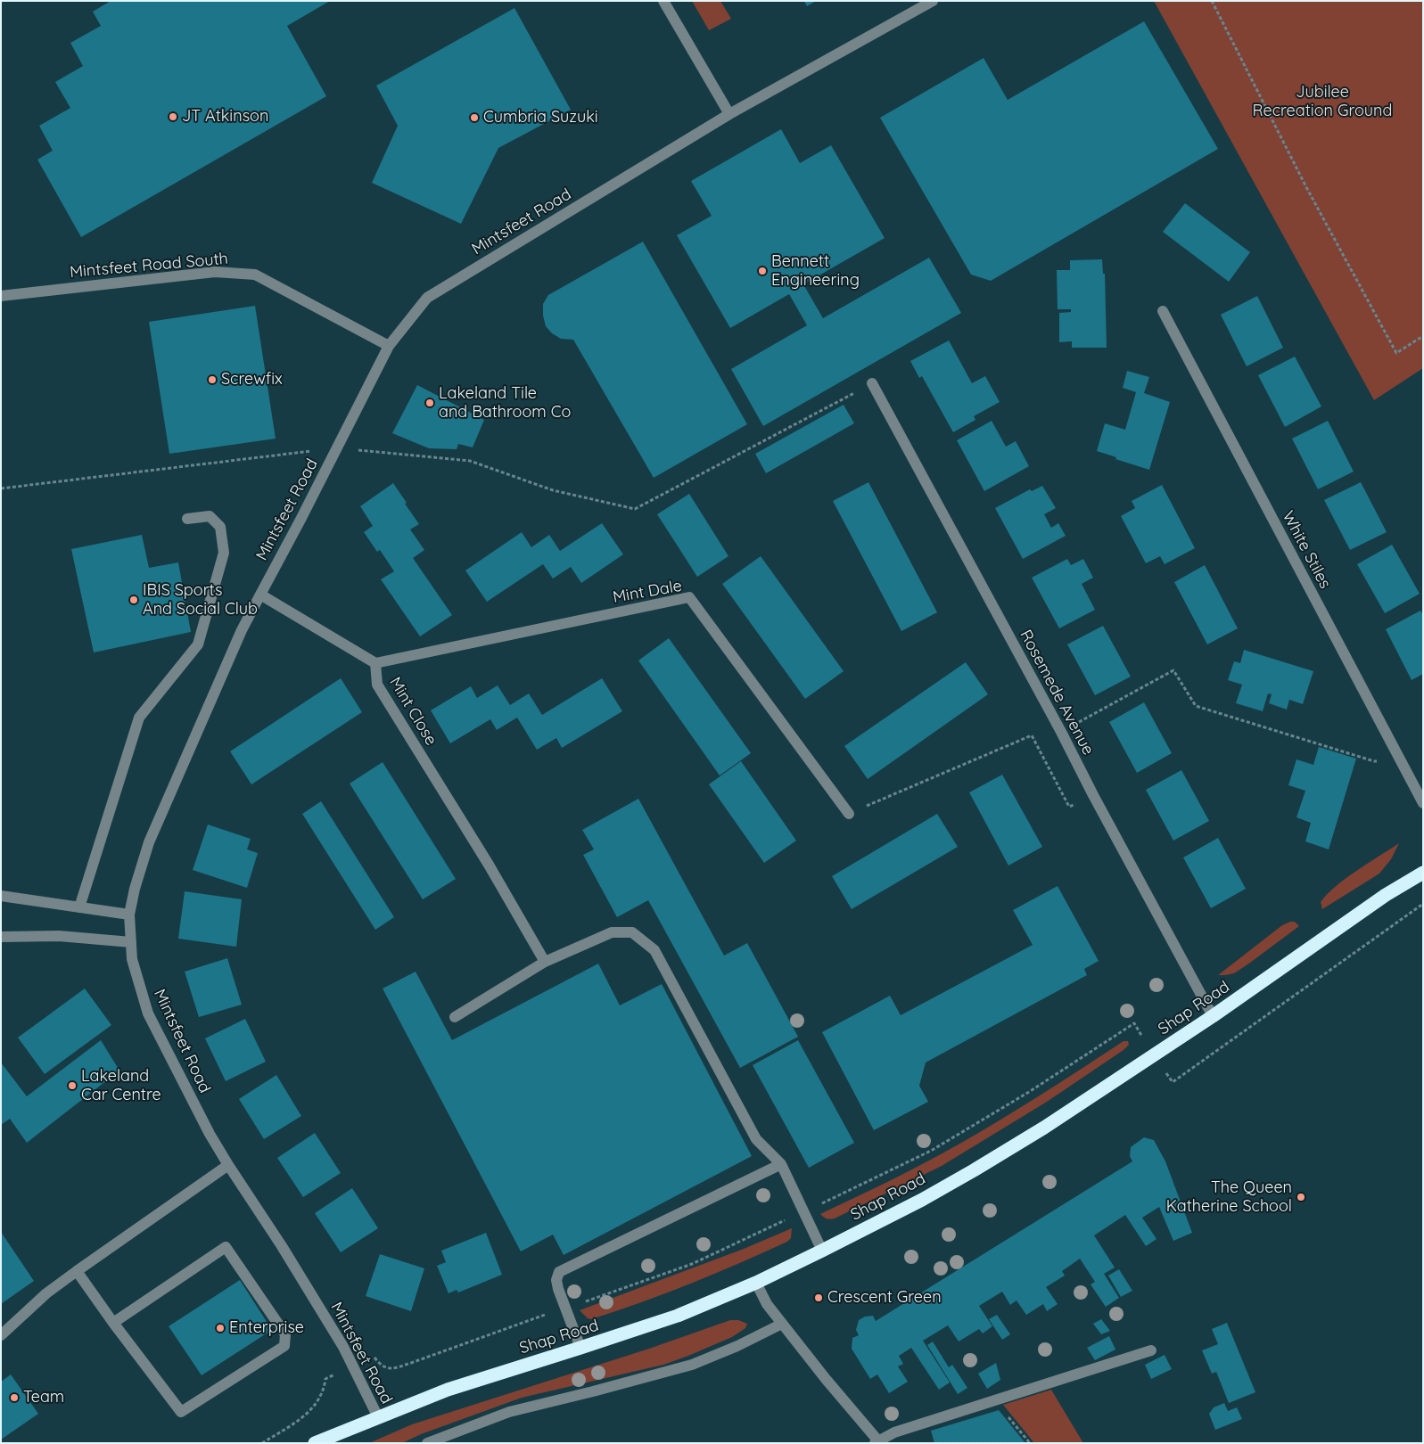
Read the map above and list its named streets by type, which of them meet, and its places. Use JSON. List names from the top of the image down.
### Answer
{
  "streets": {
    "highway": ["Shap Road"],
    "street": [
      "Mintsfeet Road",
      "Mintsfeet Road South",
      "White Stiles",
      "Mint Dale",
      "Rosemede Avenue",
      "Mint Close"
    ]
  },
  "crossings": [
    ["Mintsfeet Road", "Mintsfeet Road South"],
    ["Mintsfeet Road", "Mint Close"],
    ["Mintsfeet Road", "Shap Road"],
    ["Mint Dale", "Mint Close"],
    ["Rosemede Avenue", "Shap Road"]
  ],
  "parks": ["Jubilee Recreation Ground"],
  "places": [
    "JT Atkinson",
    "Cumbria Suzuki",
    "Bennett Engineering",
    "Screwfix",
    "Lakeland Tile and Bathroom Co",
    "IBIS Sports And Social Club",
    "Lakeland Car Centre",
    "The Queen Katherine School",
    "Crescent Green",
    "Enterprise",
    "Team"
  ]
}
